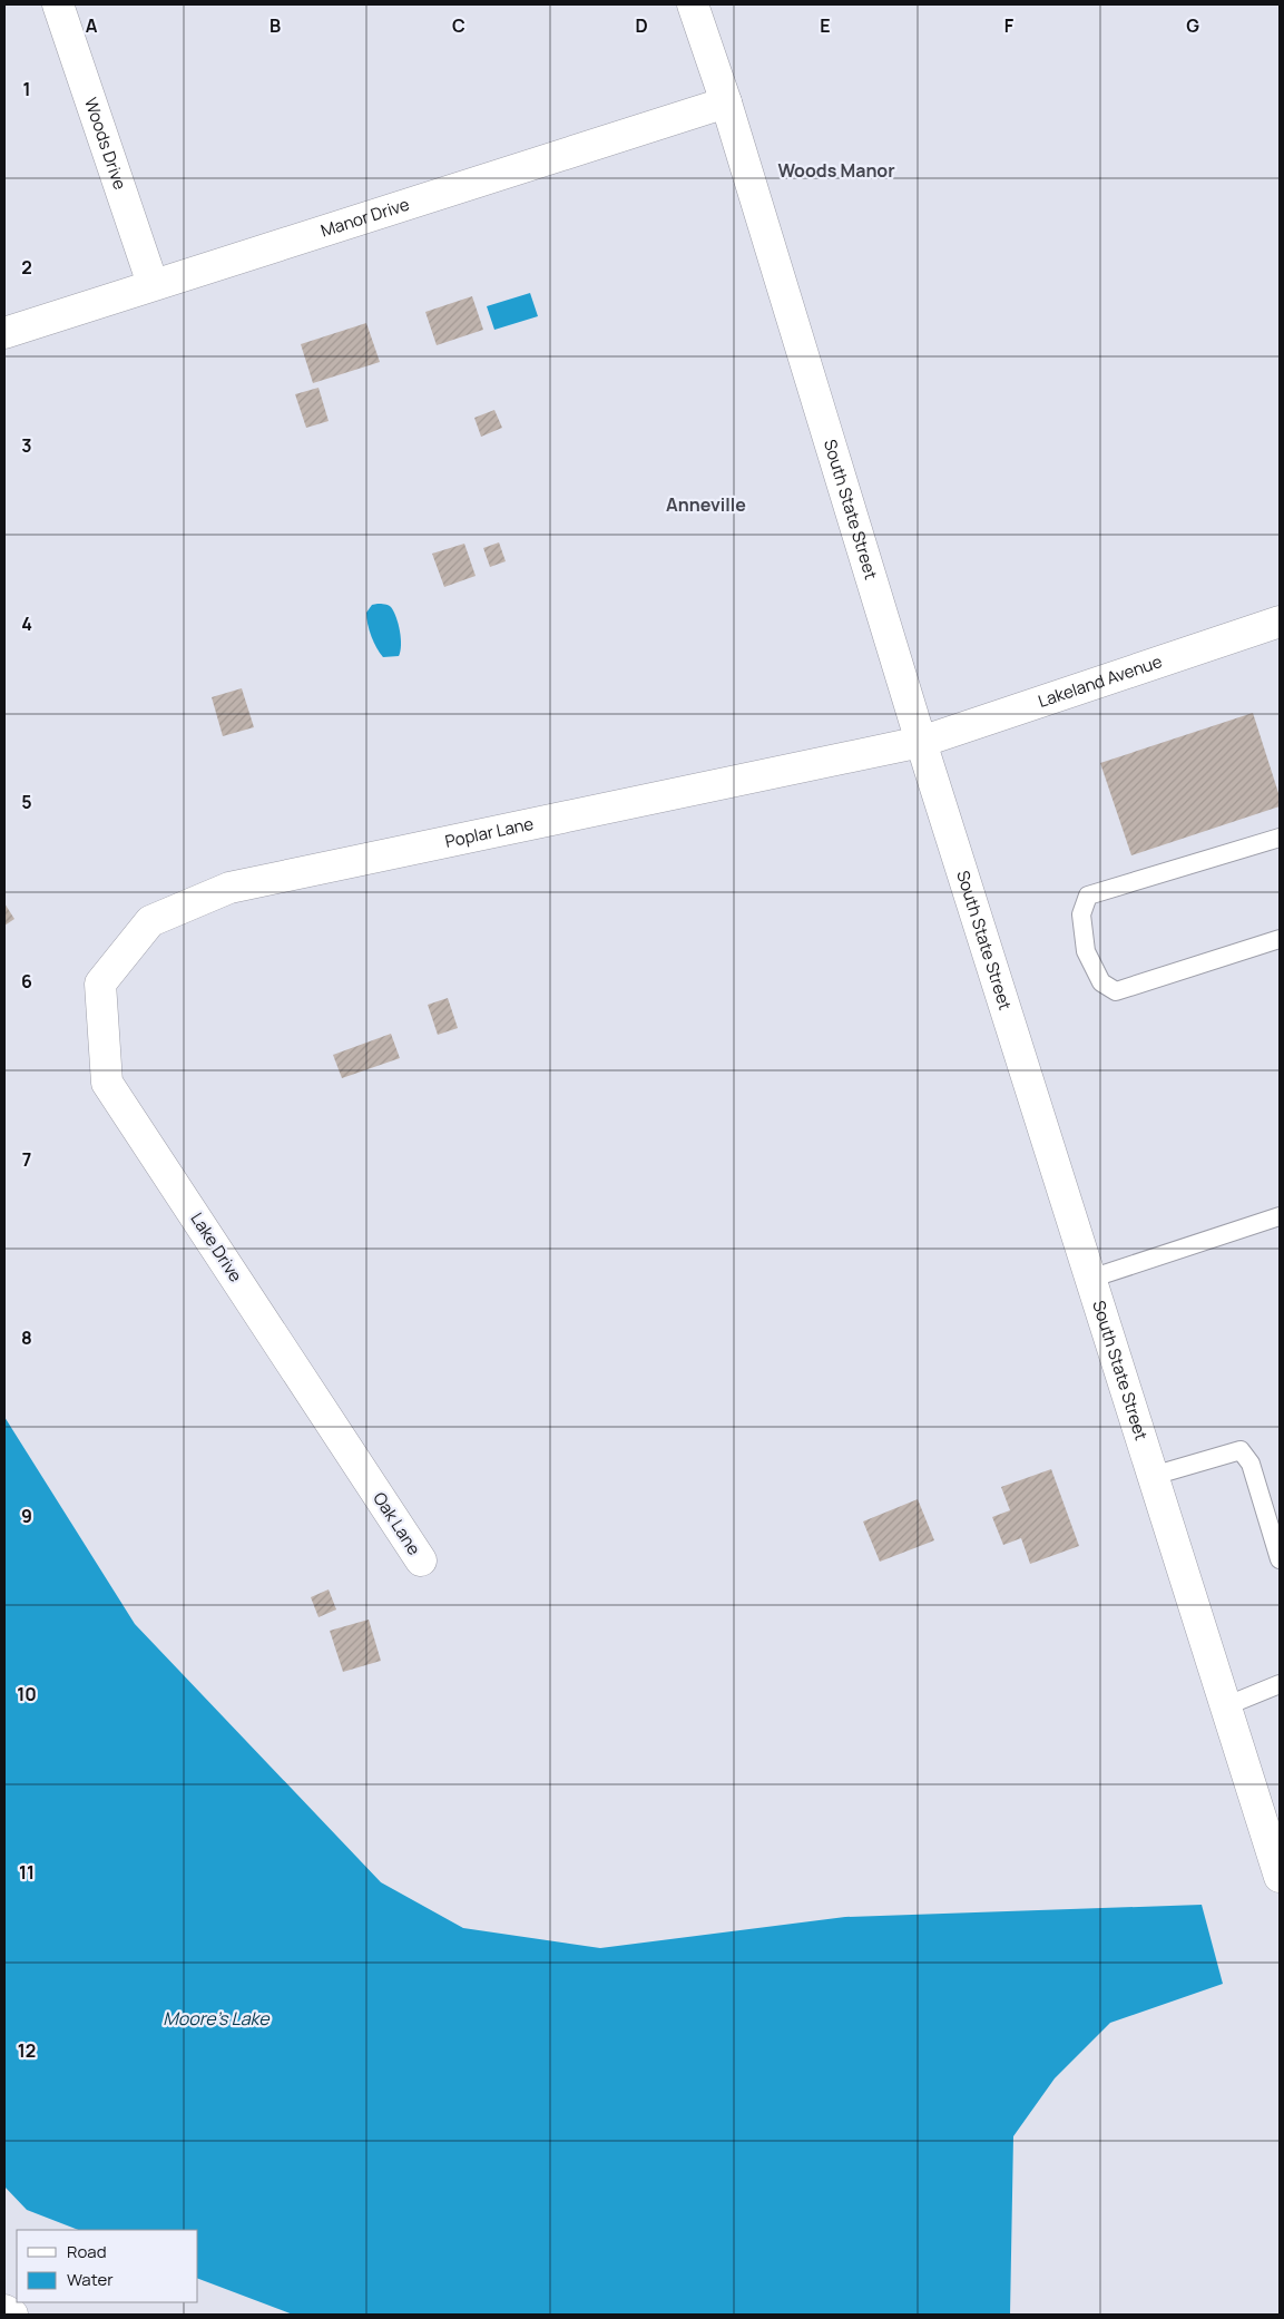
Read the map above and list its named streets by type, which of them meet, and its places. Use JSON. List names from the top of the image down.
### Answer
{
  "streets": {
    "street": [
      "Woods Drive",
      "Manor Drive",
      "South State Street",
      "Lakeland Avenue",
      "Poplar Lane",
      "Lake Drive",
      "Oak Lane"
    ]
  },
  "crossings": [
    ["Woods Drive", "Manor Drive"],
    ["Manor Drive", "South State Street"],
    ["South State Street", "Lakeland Avenue"],
    ["South State Street", "Poplar Lane"],
    ["Lakeland Avenue", "Poplar Lane"],
    ["Poplar Lane", "Lake Drive"],
    ["Lake Drive", "Oak Lane"]
  ],
  "districts": ["Woods Manor", "Anneville"],
  "water": ["Moore's Lake"],
  "legend": ["Road", "Water"],
  "grid": {
    "columns": [
      "A",
      "B",
      "C",
      "D",
      "E",
      "F",
      "G"
    ],
    "rows": [
      "1",
      "2",
      "3",
      "4",
      "5",
      "6",
      "7",
      "8",
      "9",
      "10",
      "11",
      "12"
    ]
  }
}
